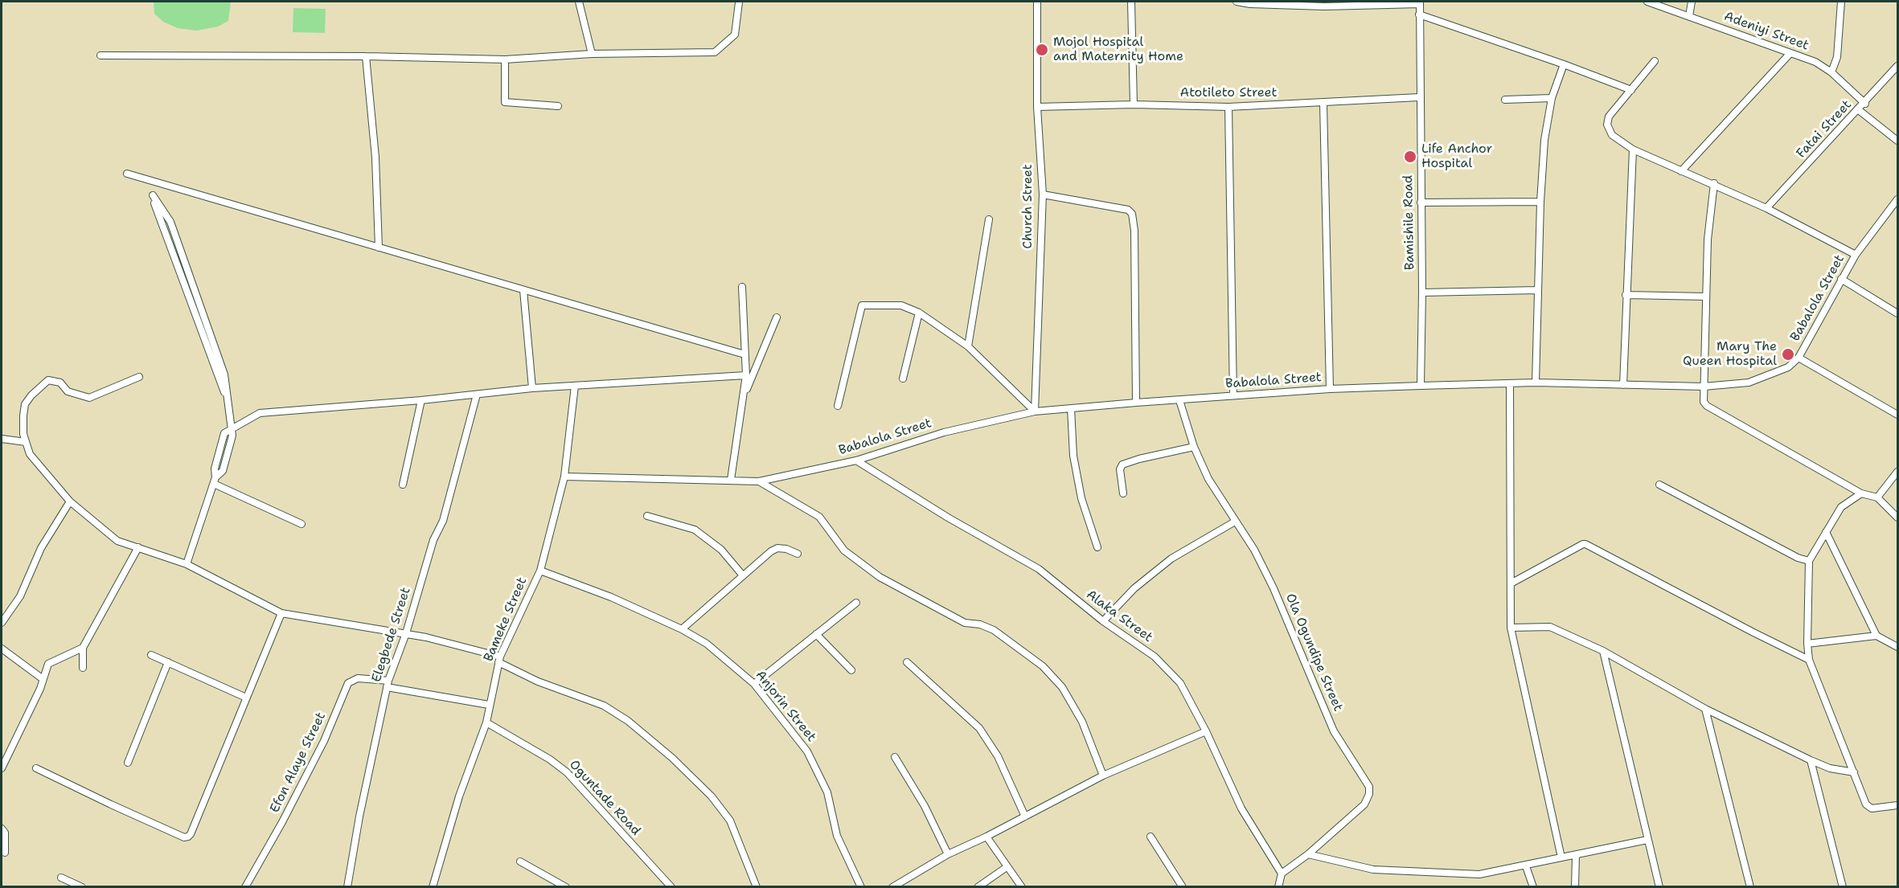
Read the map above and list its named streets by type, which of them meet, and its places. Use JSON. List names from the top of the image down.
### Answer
{
  "streets": {
    "street": [
      "Adeniyi Street",
      "Atotileto Street",
      "Fatai Street",
      "Church Street",
      "Bamishile Road",
      "Babalola Street",
      "Alaka Street",
      "Bameke Street",
      "Elegbede Street",
      "Ola Ogundipe Street",
      "Anjorin Street",
      "Efon Alaye Street",
      "Oguntade Road"
    ]
  },
  "crossings": [
    ["Adeniyi Street", "Fatai Street"],
    ["Atotileto Street", "Church Street"],
    ["Atotileto Street", "Bamishile Road"],
    ["Church Street", "Babalola Street"],
    ["Bamishile Road", "Babalola Street"],
    ["Babalola Street", "Alaka Street"],
    ["Babalola Street", "Bameke Street"],
    ["Babalola Street", "Ola Ogundipe Street"],
    ["Alaka Street", "Ola Ogundipe Street"],
    ["Bameke Street", "Anjorin Street"],
    ["Bameke Street", "Efon Alaye Street"],
    ["Bameke Street", "Oguntade Road"],
    ["Elegbede Street", "Efon Alaye Street"]
  ],
  "places": ["Mojol Hospital and Maternity Home", "Life Anchor Hospital", "Mary The Queen Hospital"]
}
